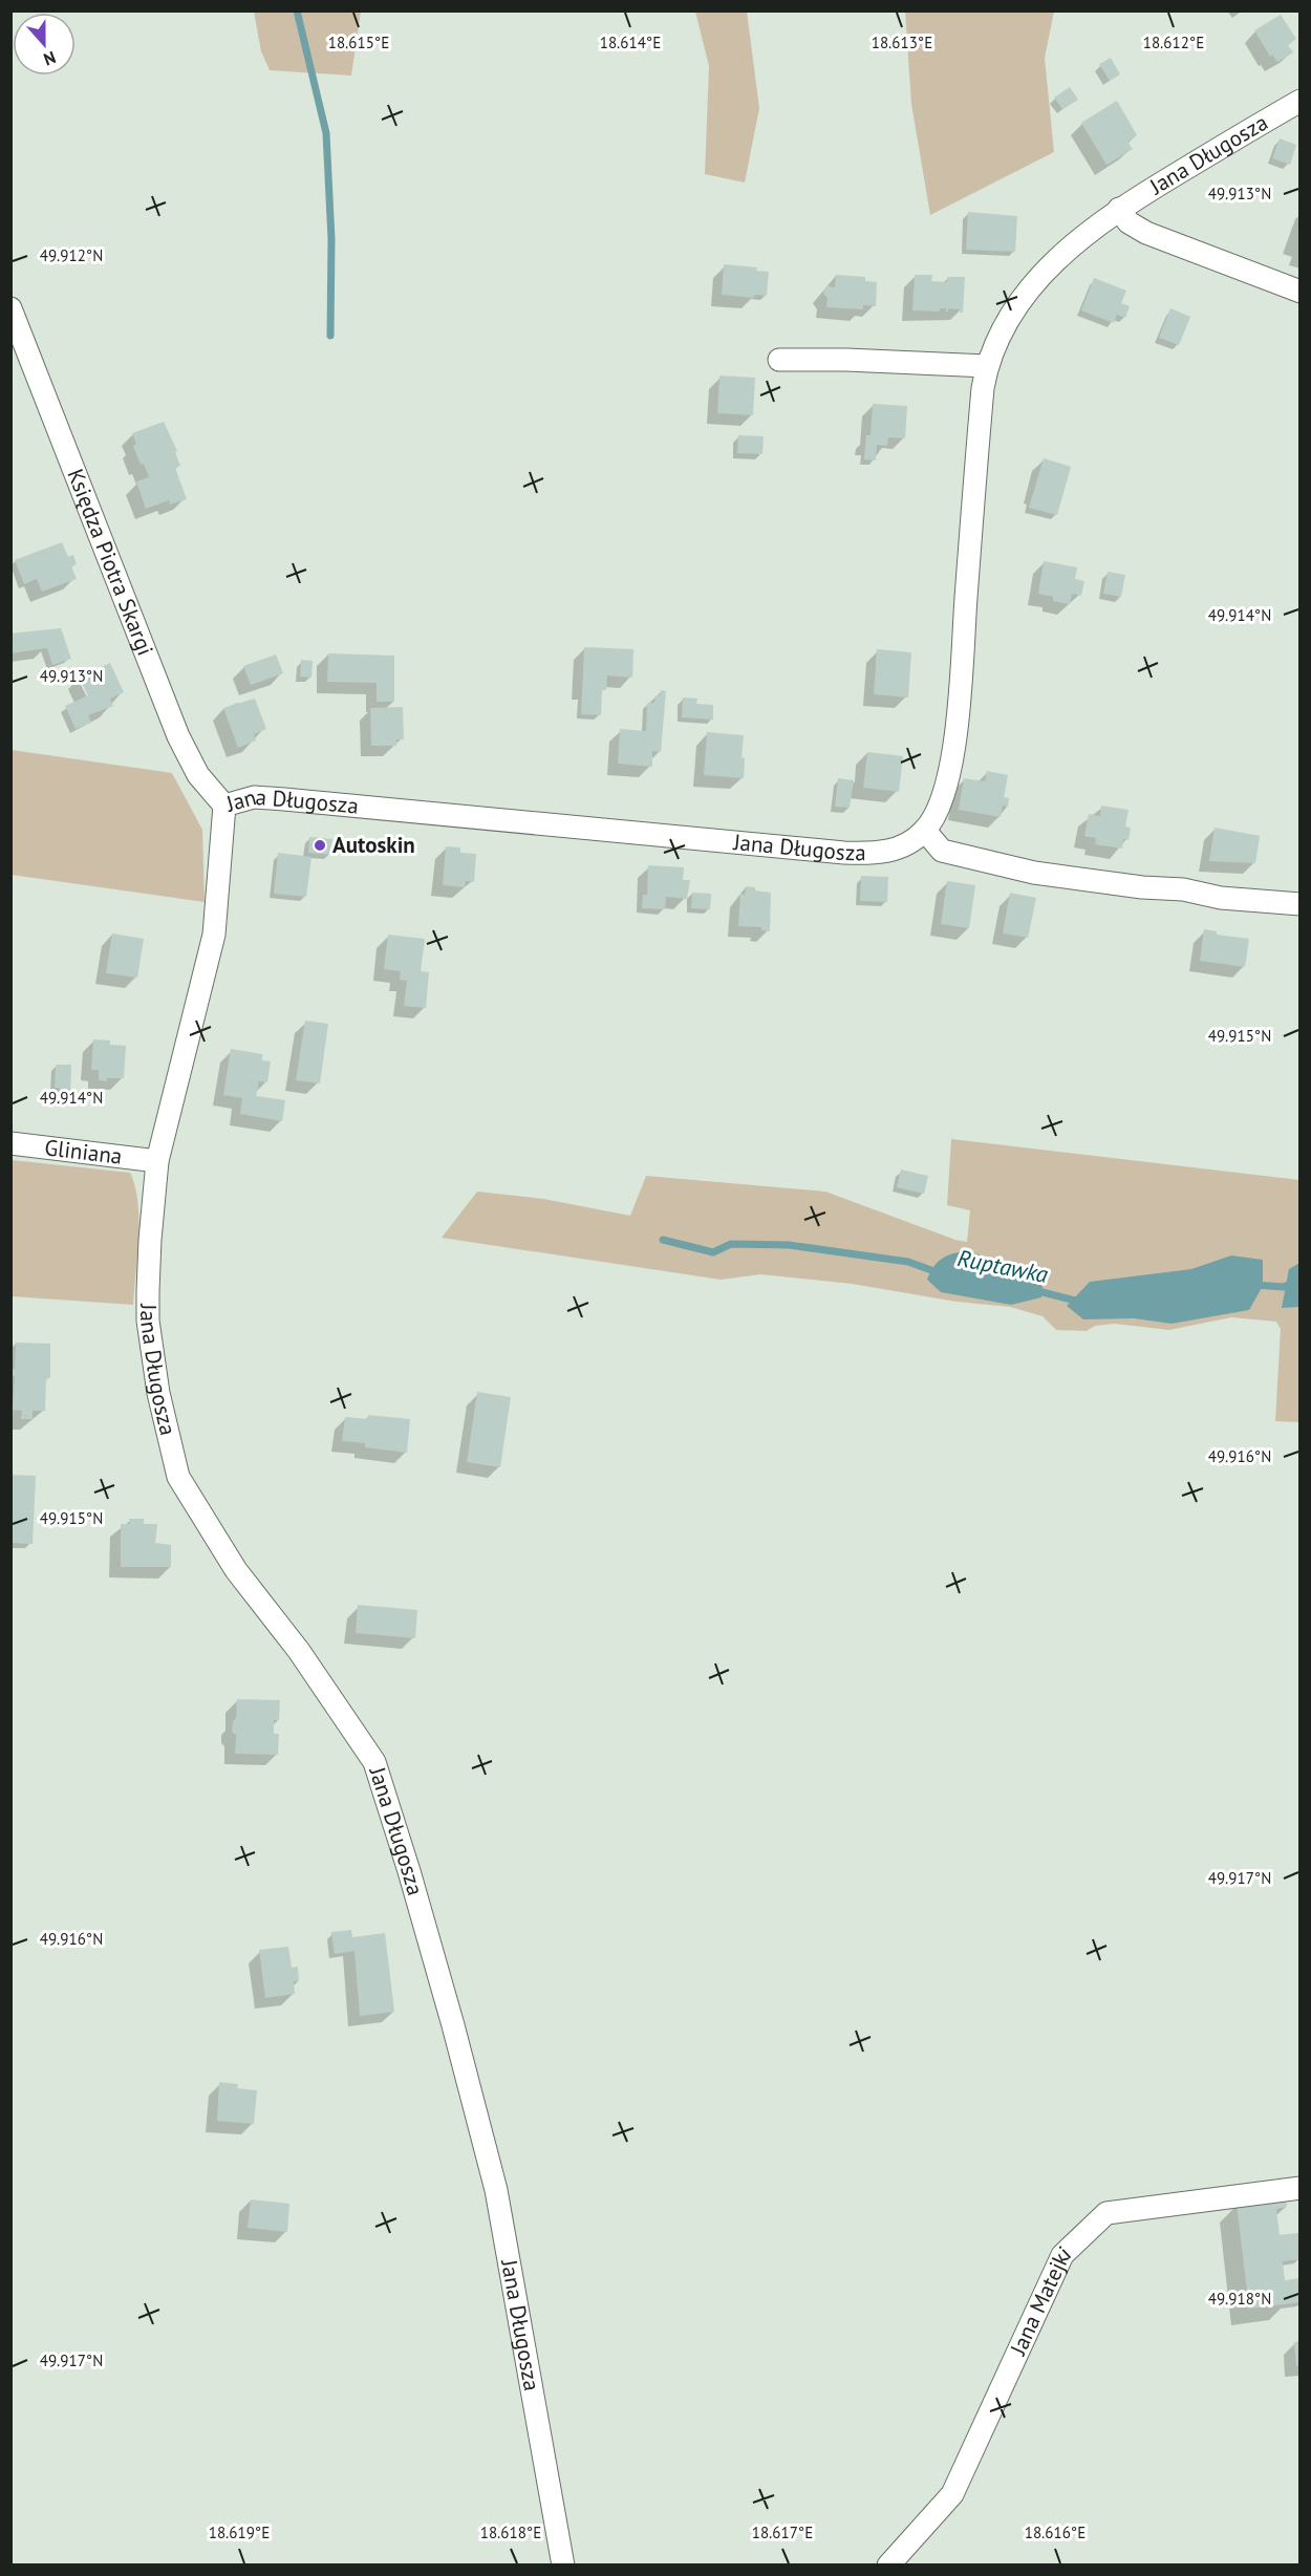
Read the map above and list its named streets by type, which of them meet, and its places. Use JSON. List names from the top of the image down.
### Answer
{
  "streets": {
    "street": [
      "Jana Długosza",
      "Księdza Piotra Skargi",
      "Gliniana",
      "Jana Matejki"
    ]
  },
  "crossings": [
    ["Jana Długosza", "Księdza Piotra Skargi"],
    ["Jana Długosza", "Gliniana"]
  ],
  "water": ["Ruptawka"],
  "places": ["Autoskin"],
  "north": "bottom",
  "coordinates": [
    "18.615°E",
    "18.614°E",
    "18.613°E",
    "18.612°E",
    "49.913°N",
    "49.912°N",
    "49.914°N",
    "49.915°N",
    "49.916°N",
    "49.917°N",
    "49.918°N",
    "18.619°E",
    "18.618°E",
    "18.617°E",
    "18.616°E"
  ]
}
